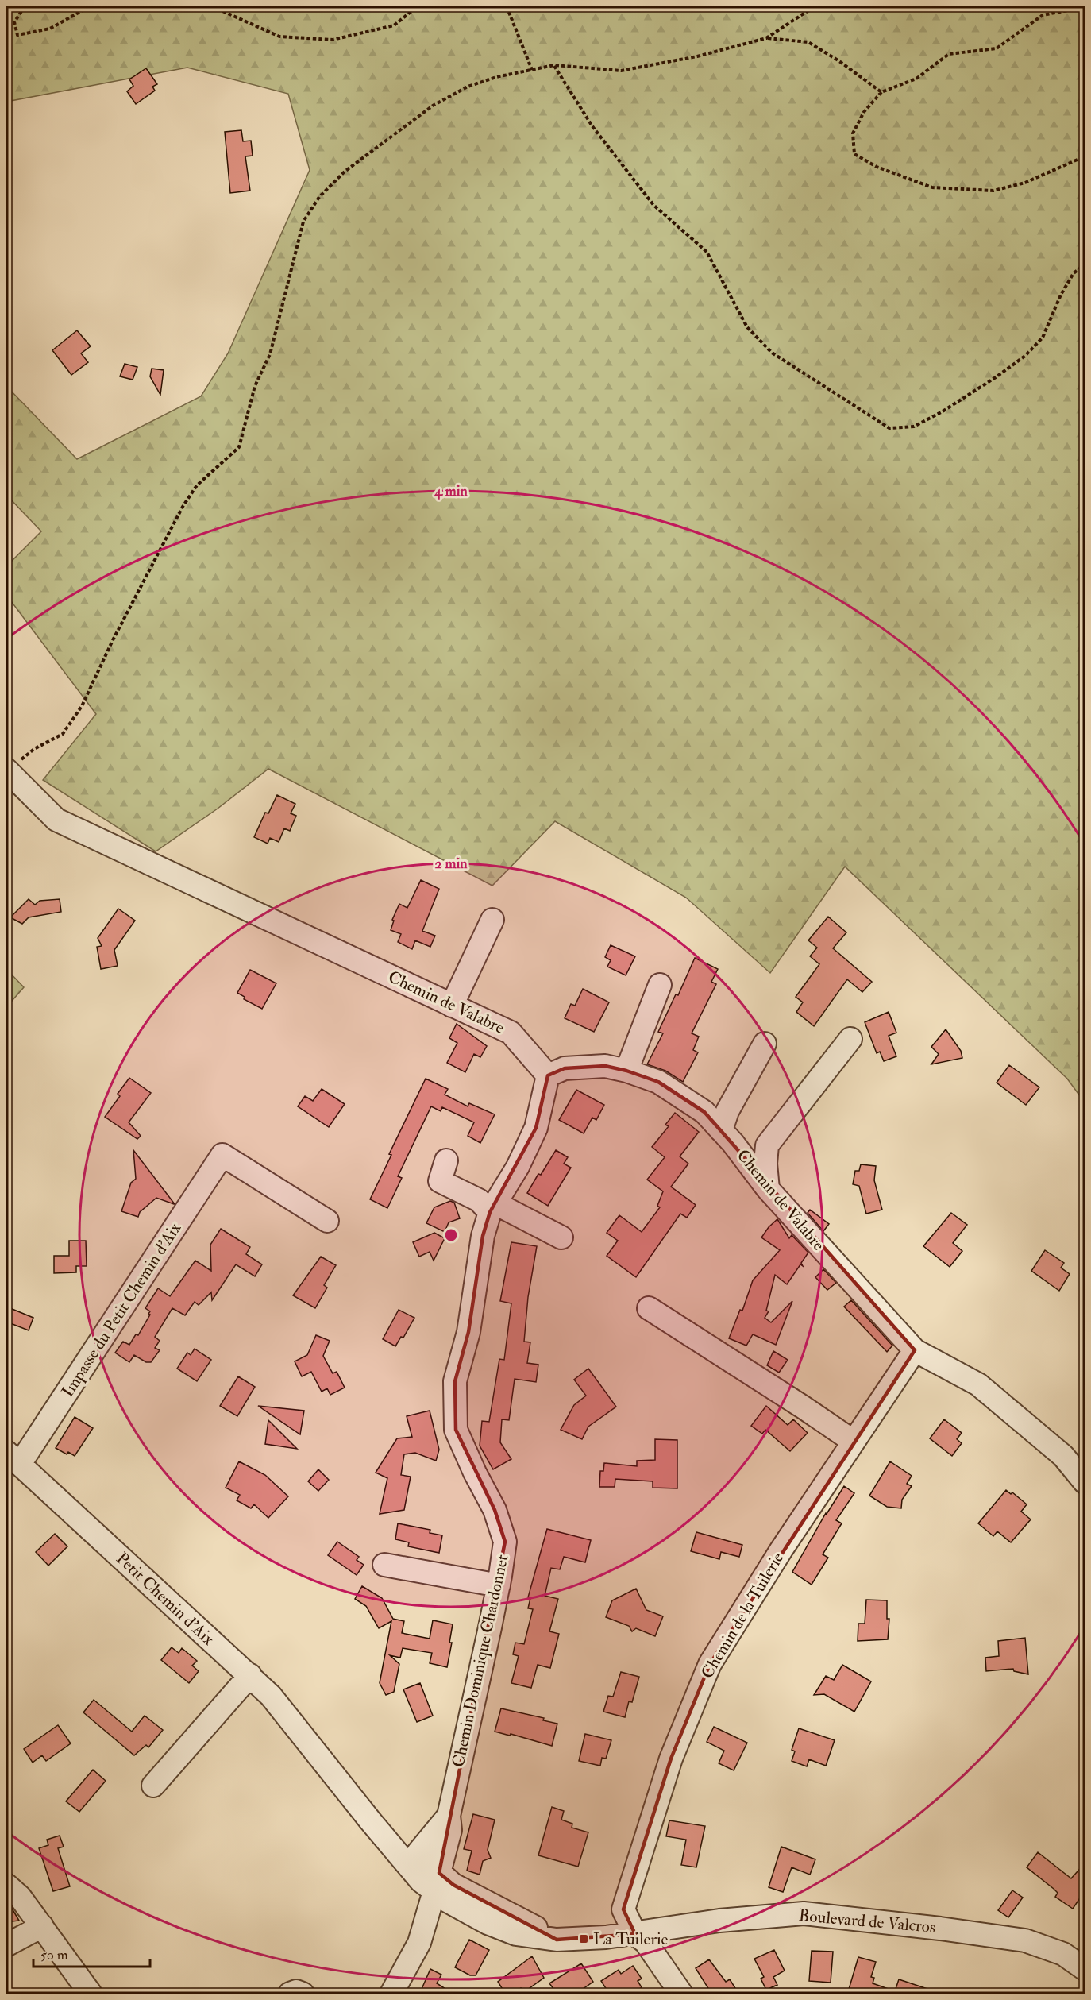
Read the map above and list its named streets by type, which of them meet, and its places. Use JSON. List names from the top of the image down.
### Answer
{
  "streets": {
    "street": [
      "Chemin de Valabre",
      "Impasse du Petit Chemin d'Aix",
      "Petit Chemin d'Aix",
      "Chemin de la Tuilerie",
      "Chemin Dominique Chardonnet",
      "Boulevard de Valcros"
    ]
  },
  "crossings": [
    ["Chemin de Valabre", "Chemin de la Tuilerie"],
    ["Chemin de Valabre", "Chemin Dominique Chardonnet"],
    ["Impasse du Petit Chemin d'Aix", "Petit Chemin d'Aix"],
    ["Petit Chemin d'Aix", "Chemin Dominique Chardonnet"],
    ["Petit Chemin d'Aix", "Boulevard de Valcros"],
    ["Chemin de la Tuilerie", "Boulevard de Valcros"],
    ["Chemin Dominique Chardonnet", "Boulevard de Valcros"]
  ],
  "places": {
    "transit": ["La Tuilerie"]
  },
  "scale_bar": "50 m",
  "rings": ["4 min", "2 min"]
}
